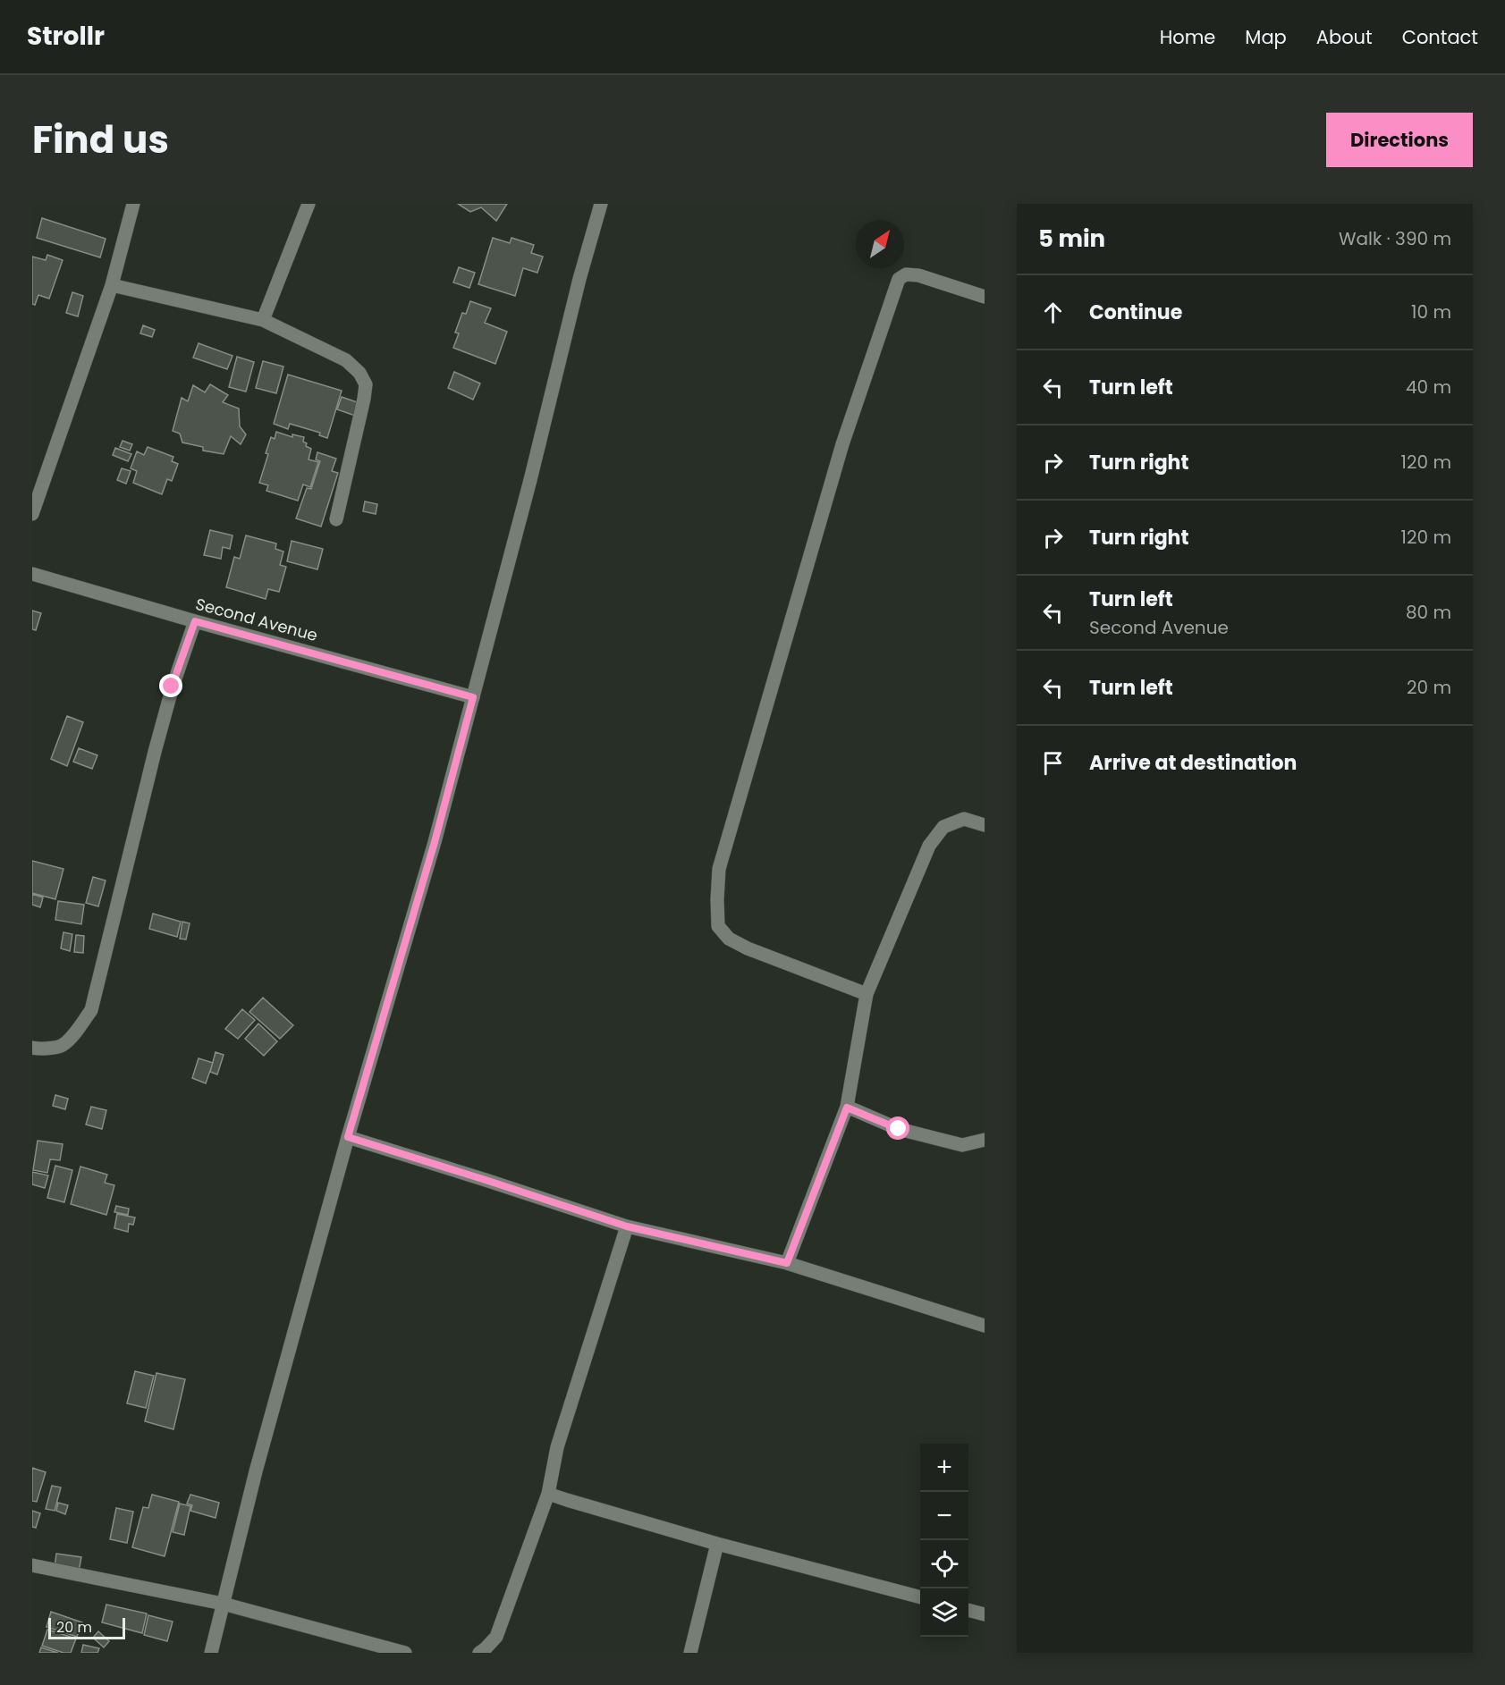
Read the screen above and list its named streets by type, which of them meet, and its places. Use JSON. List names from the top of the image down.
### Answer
{
  "streets": {
    "street": ["Second Avenue"]
  },
  "scale_bar": "20 m",
  "north": "top right",
  "page": {
    "header": "Strollr",
    "nav": [
      "Home",
      "Map",
      "About",
      "Contact"
    ],
    "title": "Find us",
    "buttons": "Directions",
    "heading": ["5 min", "Walk · 390 m"],
    "list": [
      ["Continue", "10 m"],
      ["Turn left", "40 m"],
      ["Turn right", "120 m"],
      ["Turn right", "120 m"],
      ["Turn left", "Second Avenue", "80 m"],
      ["Turn left", "20 m"],
      "Arrive at destination"
    ],
    "map_buttons": ["+", "−"],
    "scale": "20 m"
  }
}
